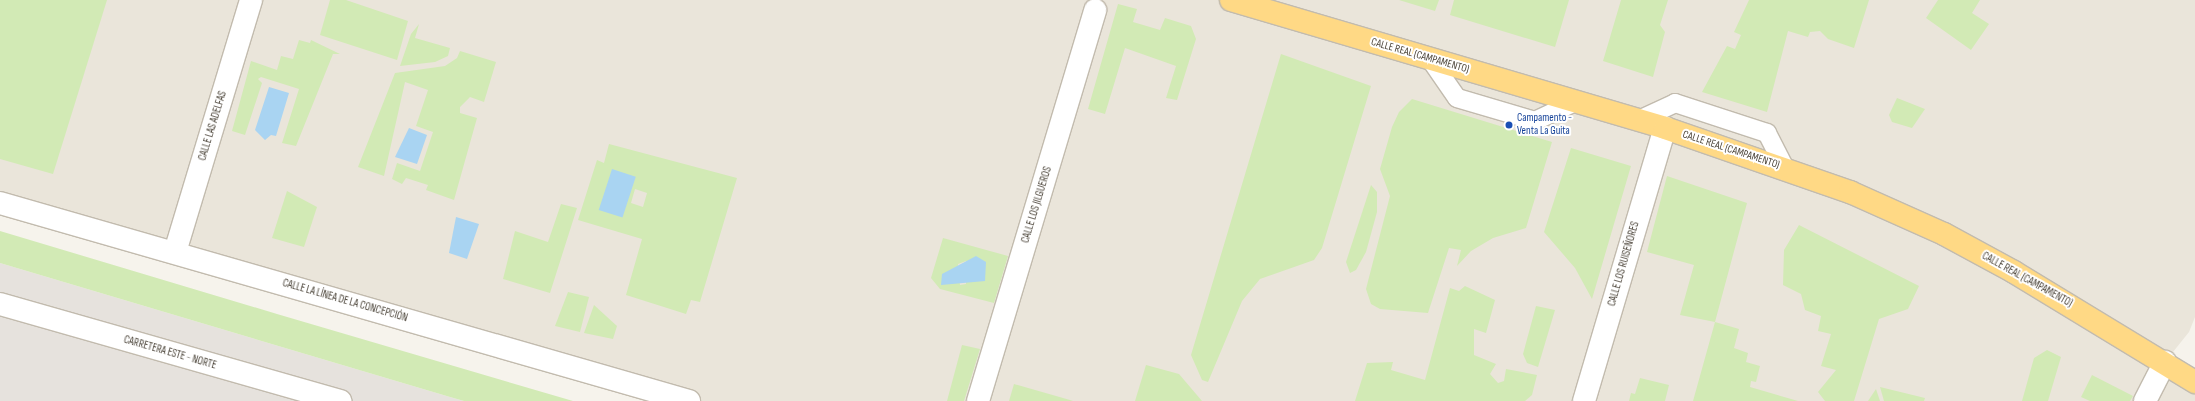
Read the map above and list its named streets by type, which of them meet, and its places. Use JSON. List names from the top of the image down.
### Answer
{
  "streets": {
    "highway": ["CALLE REAL (CAMPAMENTO)"],
    "street": [
      "CALLE LAS ADELFAS",
      "CALLE LOS JILGUEROS",
      "CALLE LOS RUISEÑORES",
      "CALLE LA LÍNEA DE LA CONCEPCIÓN",
      "CARRETERA ESTE - NORTE"
    ]
  },
  "crossings": [
    ["CALLE REAL (CAMPAMENTO)", "CALLE LOS RUISEÑORES"],
    ["CALLE LAS ADELFAS", "CALLE LA LÍNEA DE LA CONCEPCIÓN"]
  ],
  "places": ["Campamento - Venta La Guita"]
}
